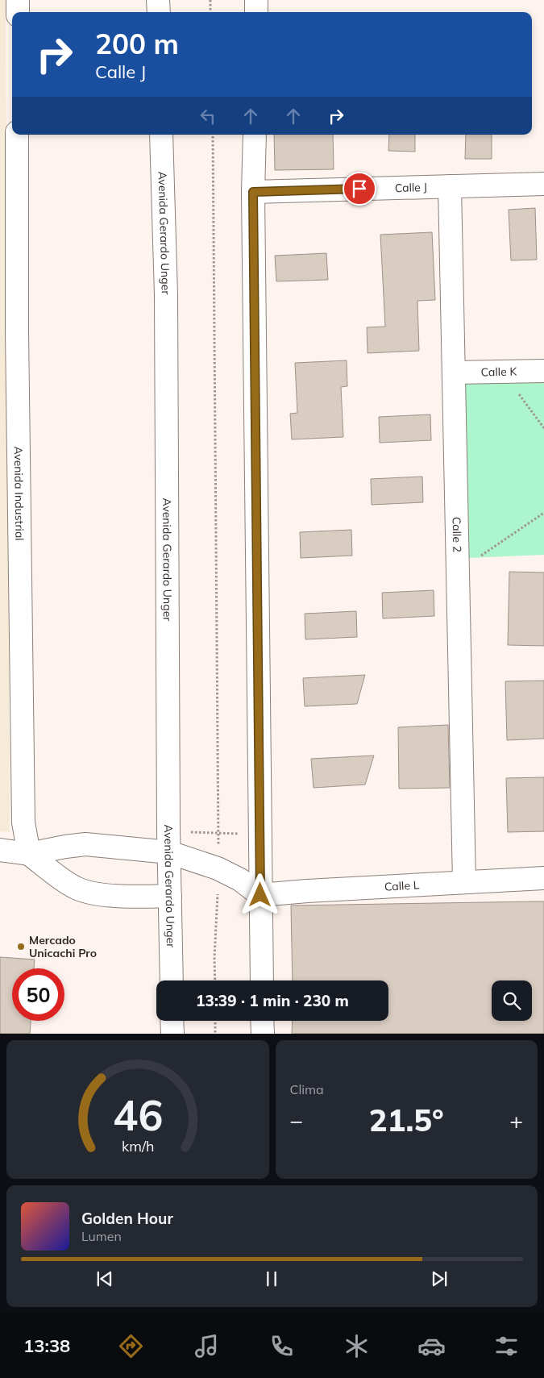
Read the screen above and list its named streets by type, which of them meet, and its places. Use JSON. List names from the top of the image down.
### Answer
{
  "streets": {
    "main road": [
      "Calle J",
      "Avenida Gerardo Unger",
      "Calle K",
      "Avenida Industrial",
      "Calle 2",
      "Calle L"
    ]
  },
  "crossings": [
    ["Calle J", "Calle 2"],
    ["Calle K", "Calle 2"],
    ["Calle 2", "Calle L"]
  ],
  "places": ["Mercado Unicachi Pro"],
  "page": {
    "turn": ["200 m", "Calle J"],
    "limit": "50",
    "trip": "13:39 · 1 min · 230 m",
    "tile": "Clima",
    "heat": ["−", "21.5°", "+"],
    "song": ["Golden Hour", "Lumen"],
    "tabs": "13:38",
    "gauge": ["46", "km/h"]
  }
}
